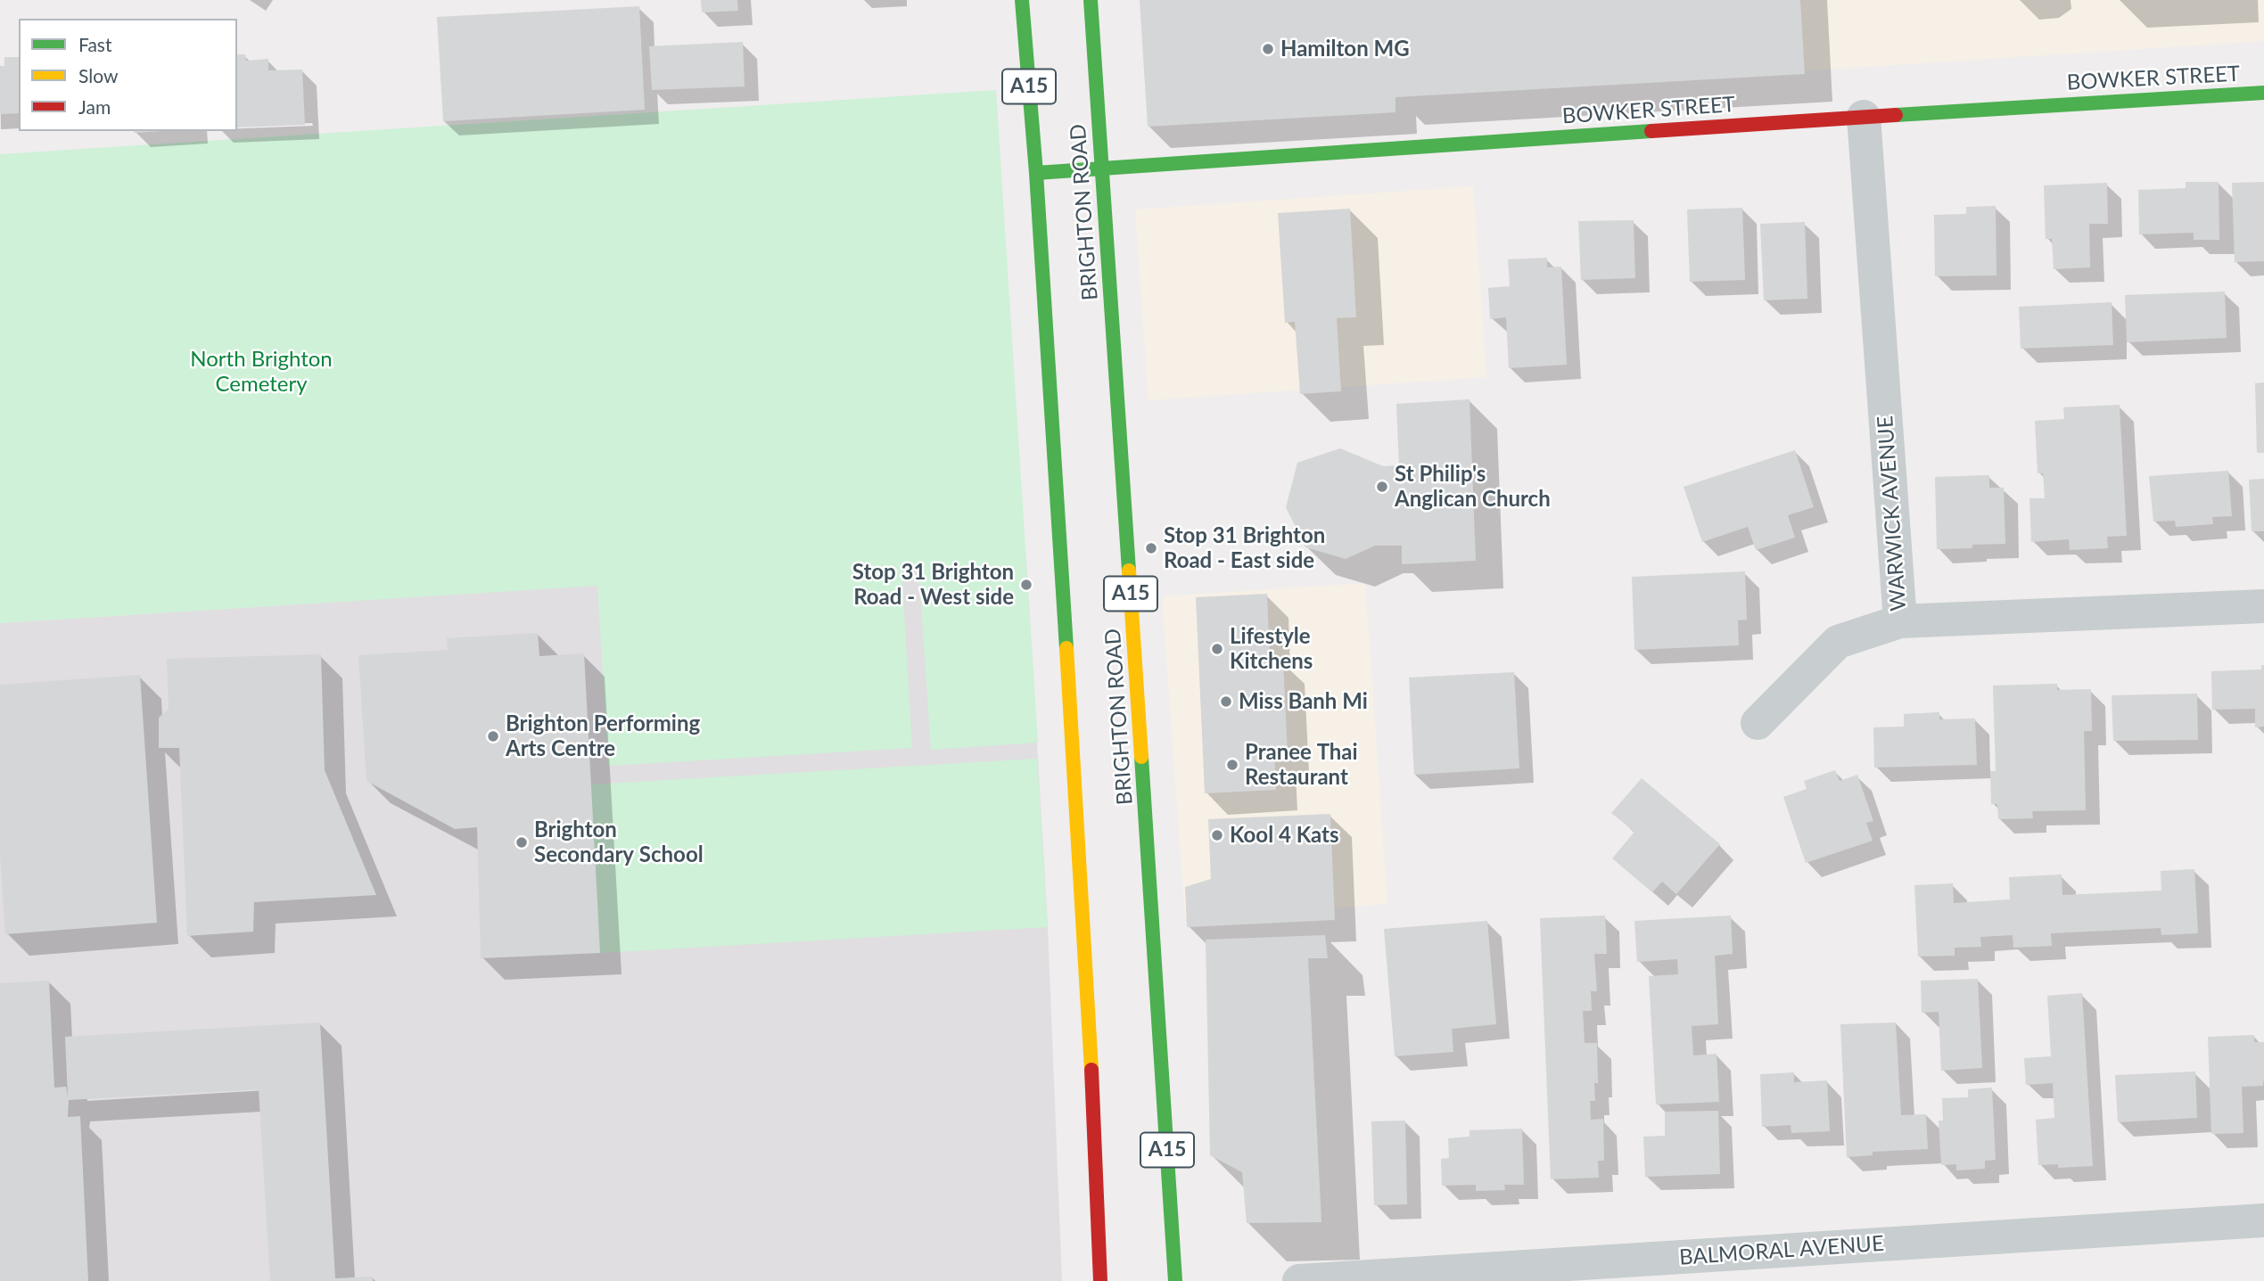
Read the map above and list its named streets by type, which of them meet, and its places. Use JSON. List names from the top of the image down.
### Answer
{
  "streets": {
    "main road": ["BOWKER STREET", "A15", "BRIGHTON ROAD"],
    "street": ["WARWICK AVENUE", "BALMORAL AVENUE"]
  },
  "crossings": [
    ["BOWKER STREET", "A15"],
    ["BOWKER STREET", "BRIGHTON ROAD"],
    ["BOWKER STREET", "WARWICK AVENUE"]
  ],
  "parks": ["North Brighton Cemetery"],
  "places": [
    "Hamilton MG",
    "St Philip's Anglican Church",
    "Stop 31 Brighton Road - East side",
    "Stop 31 Brighton Road - West side",
    "Lifestyle Kitchens",
    "Miss Banh Mi",
    "Brighton Performing Arts Centre",
    "Pranee Thai Restaurant",
    "Kool 4 Kats",
    "Brighton Secondary School"
  ],
  "legend": ["Fast", "Slow", "Jam"]
}
